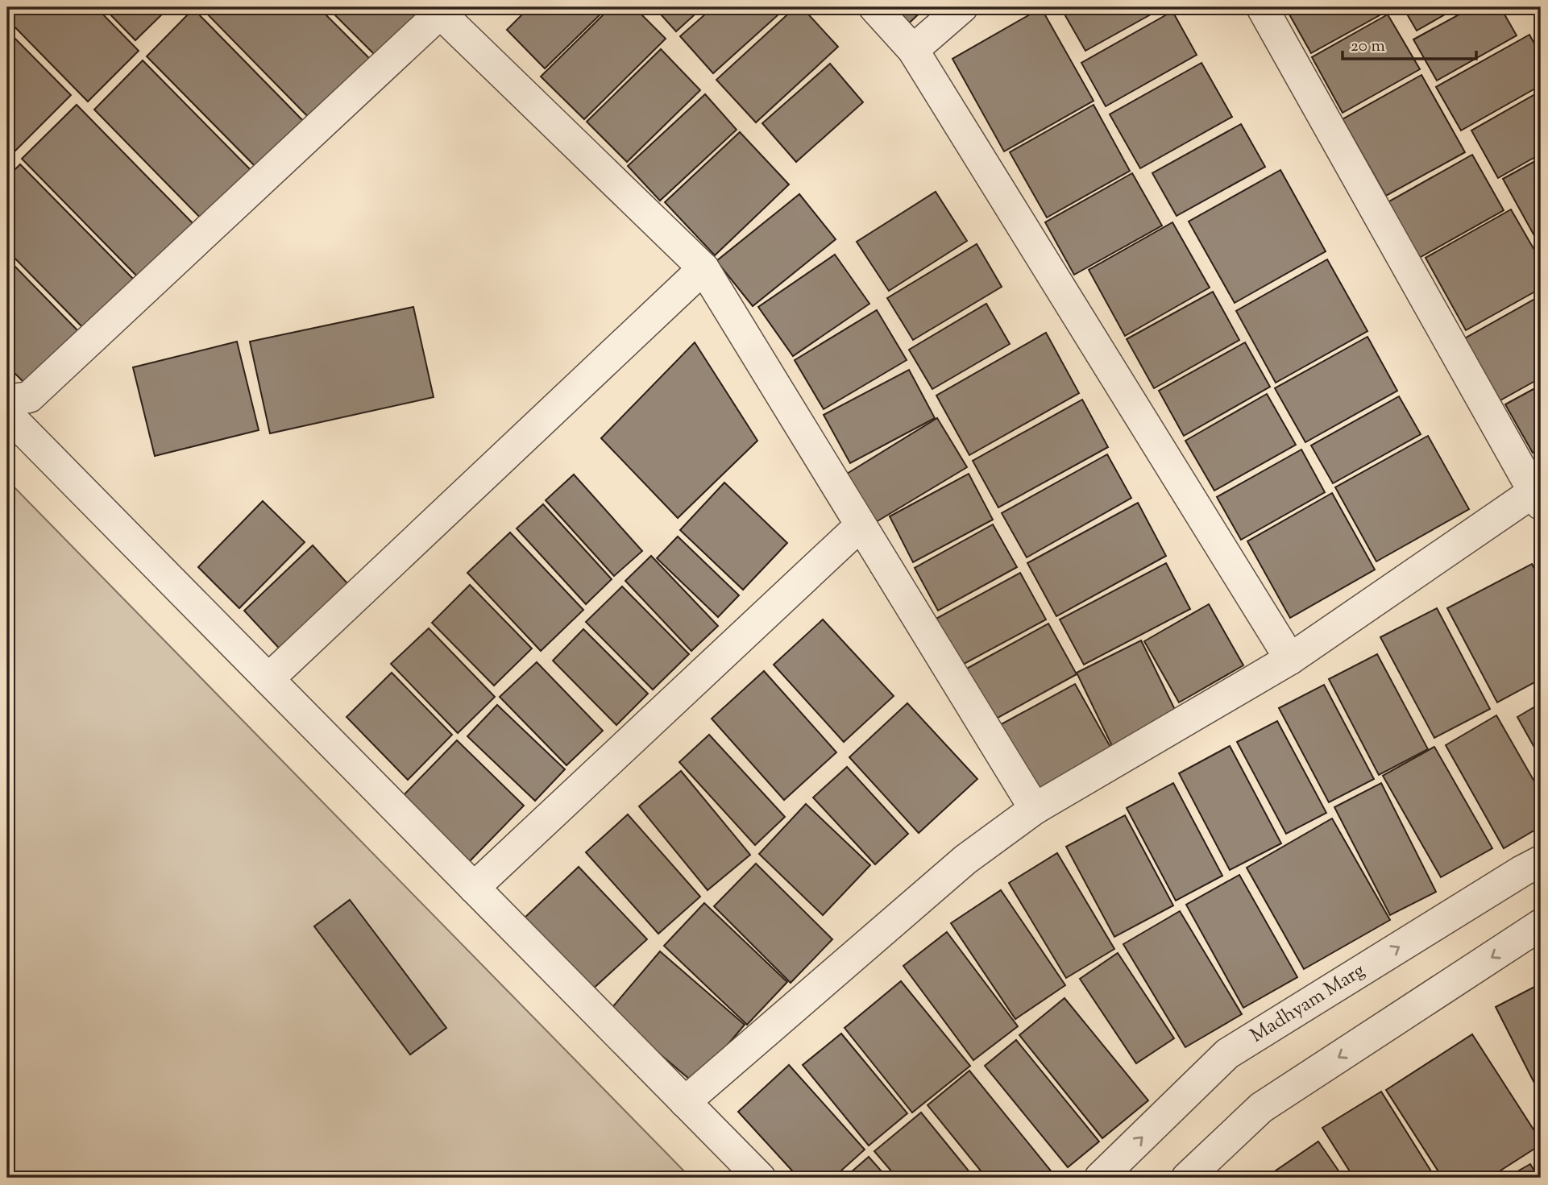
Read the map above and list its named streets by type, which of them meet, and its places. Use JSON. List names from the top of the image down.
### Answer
{
  "streets": {
    "street": ["Madhyam Marg"]
  },
  "scale_bar": "20 m"
}
